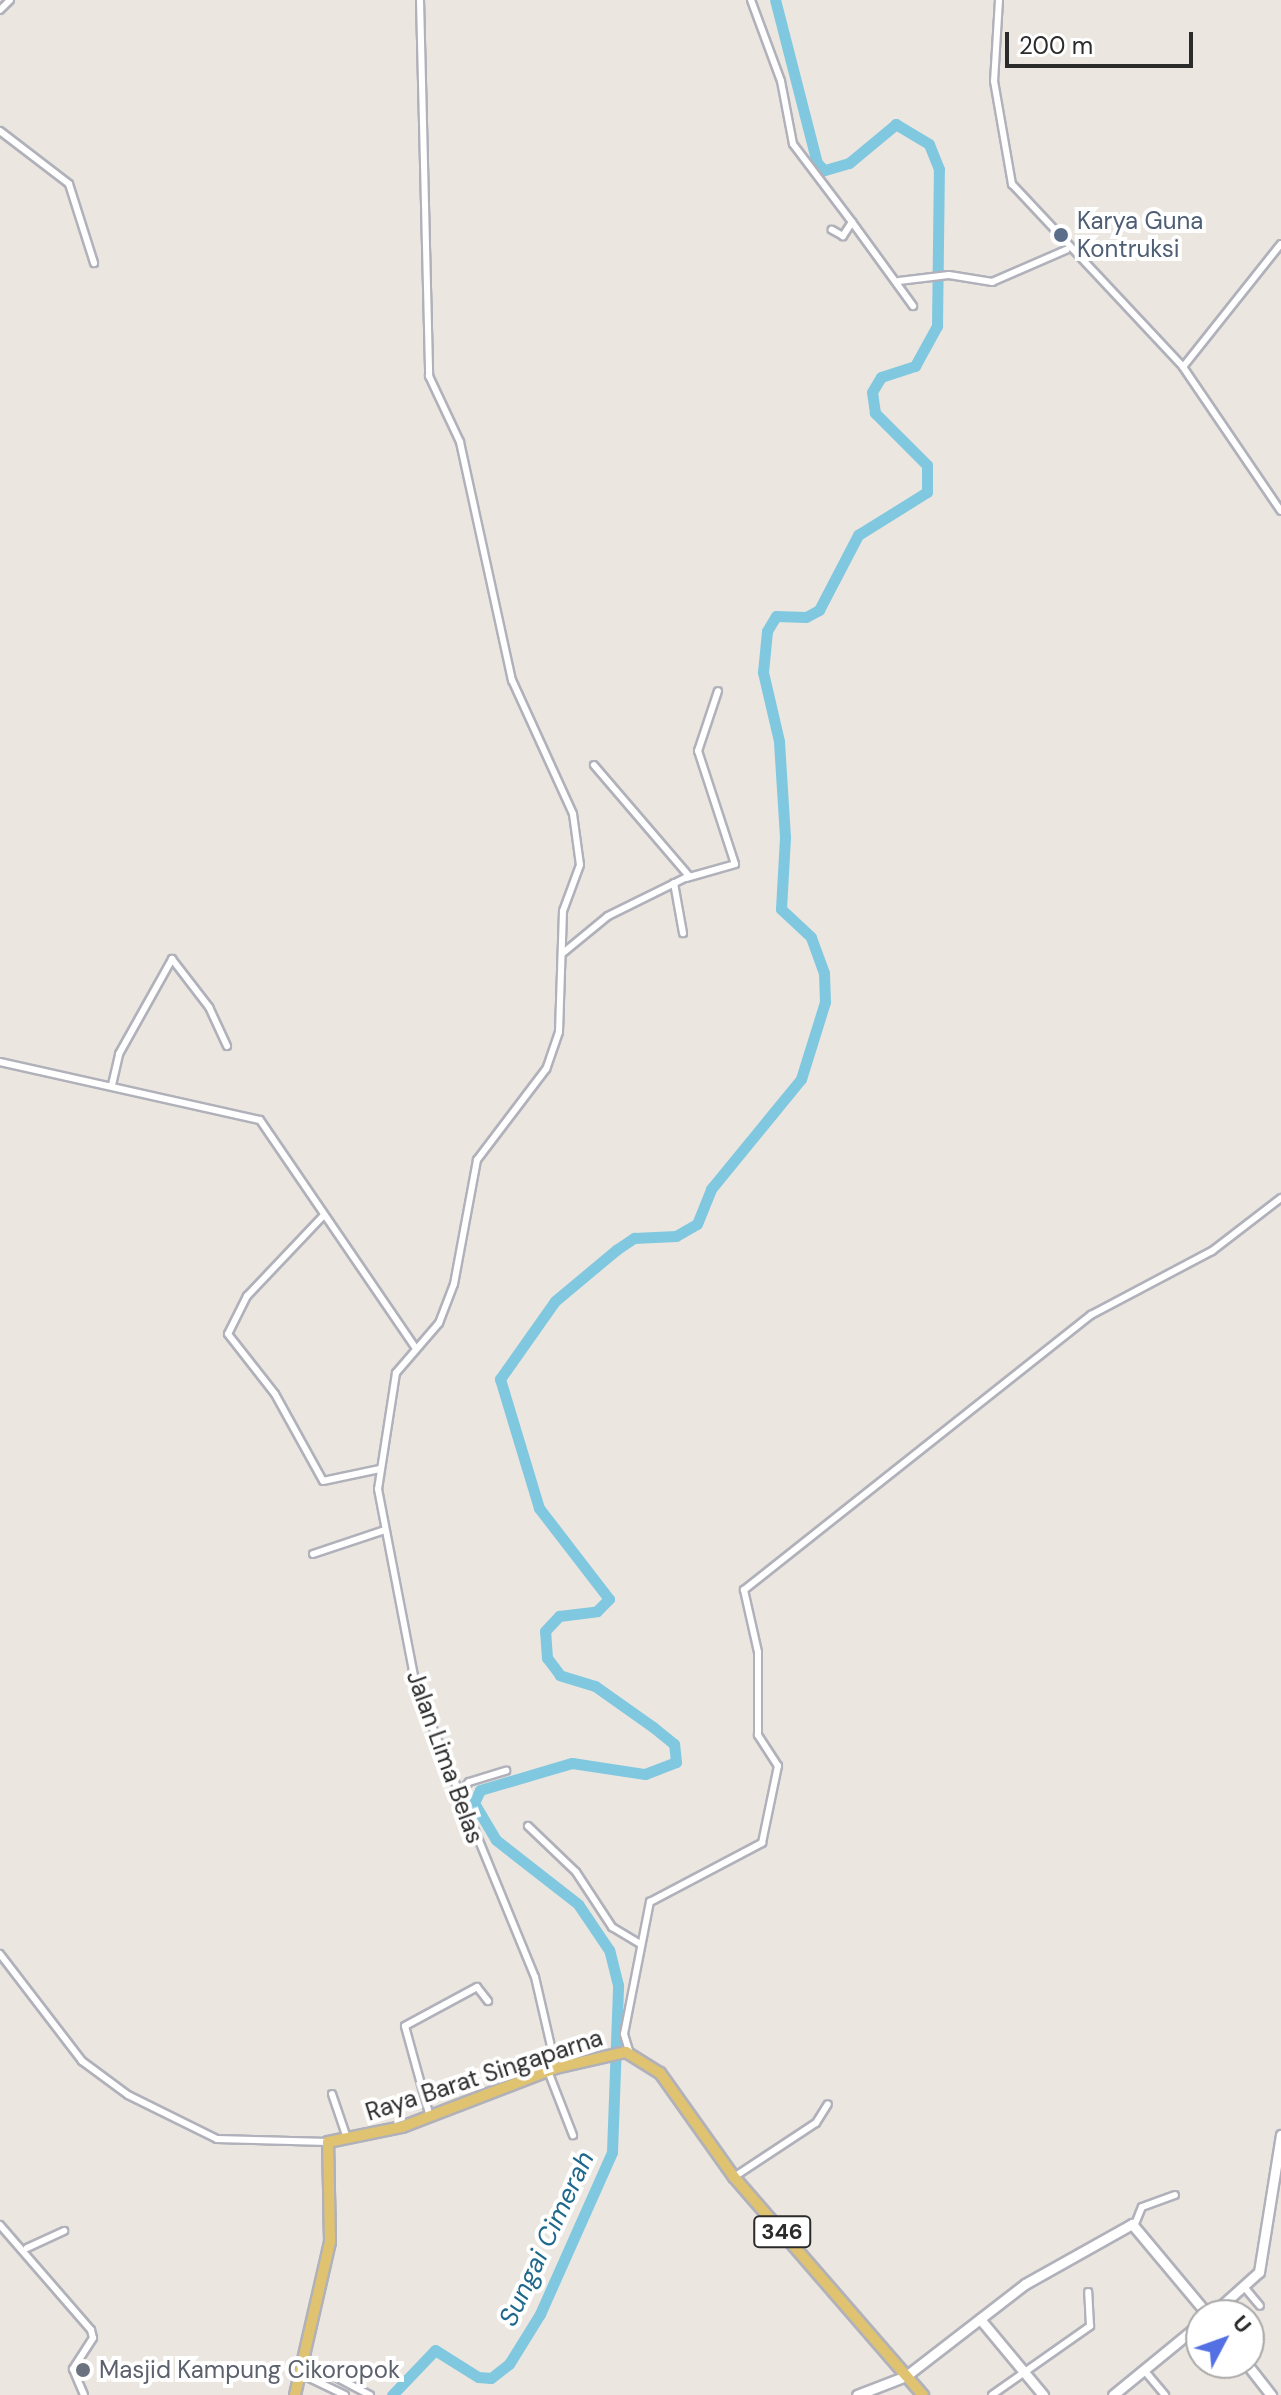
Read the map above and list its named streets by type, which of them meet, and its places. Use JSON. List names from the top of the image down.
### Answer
{
  "streets": {
    "main road": ["Raya Barat Singaparna", "346"],
    "street": ["Jalan Lima Belas"]
  },
  "crossings": [
    ["Jalan Lima Belas", "Raya Barat Singaparna"],
    ["Raya Barat Singaparna", "346"]
  ],
  "water": ["Sungai Cimerah"],
  "places": ["Karya Guna Kontruksi", "Masjid Kampung Cikoropok"],
  "scale_bar": "200 m",
  "north": "top right"
}
